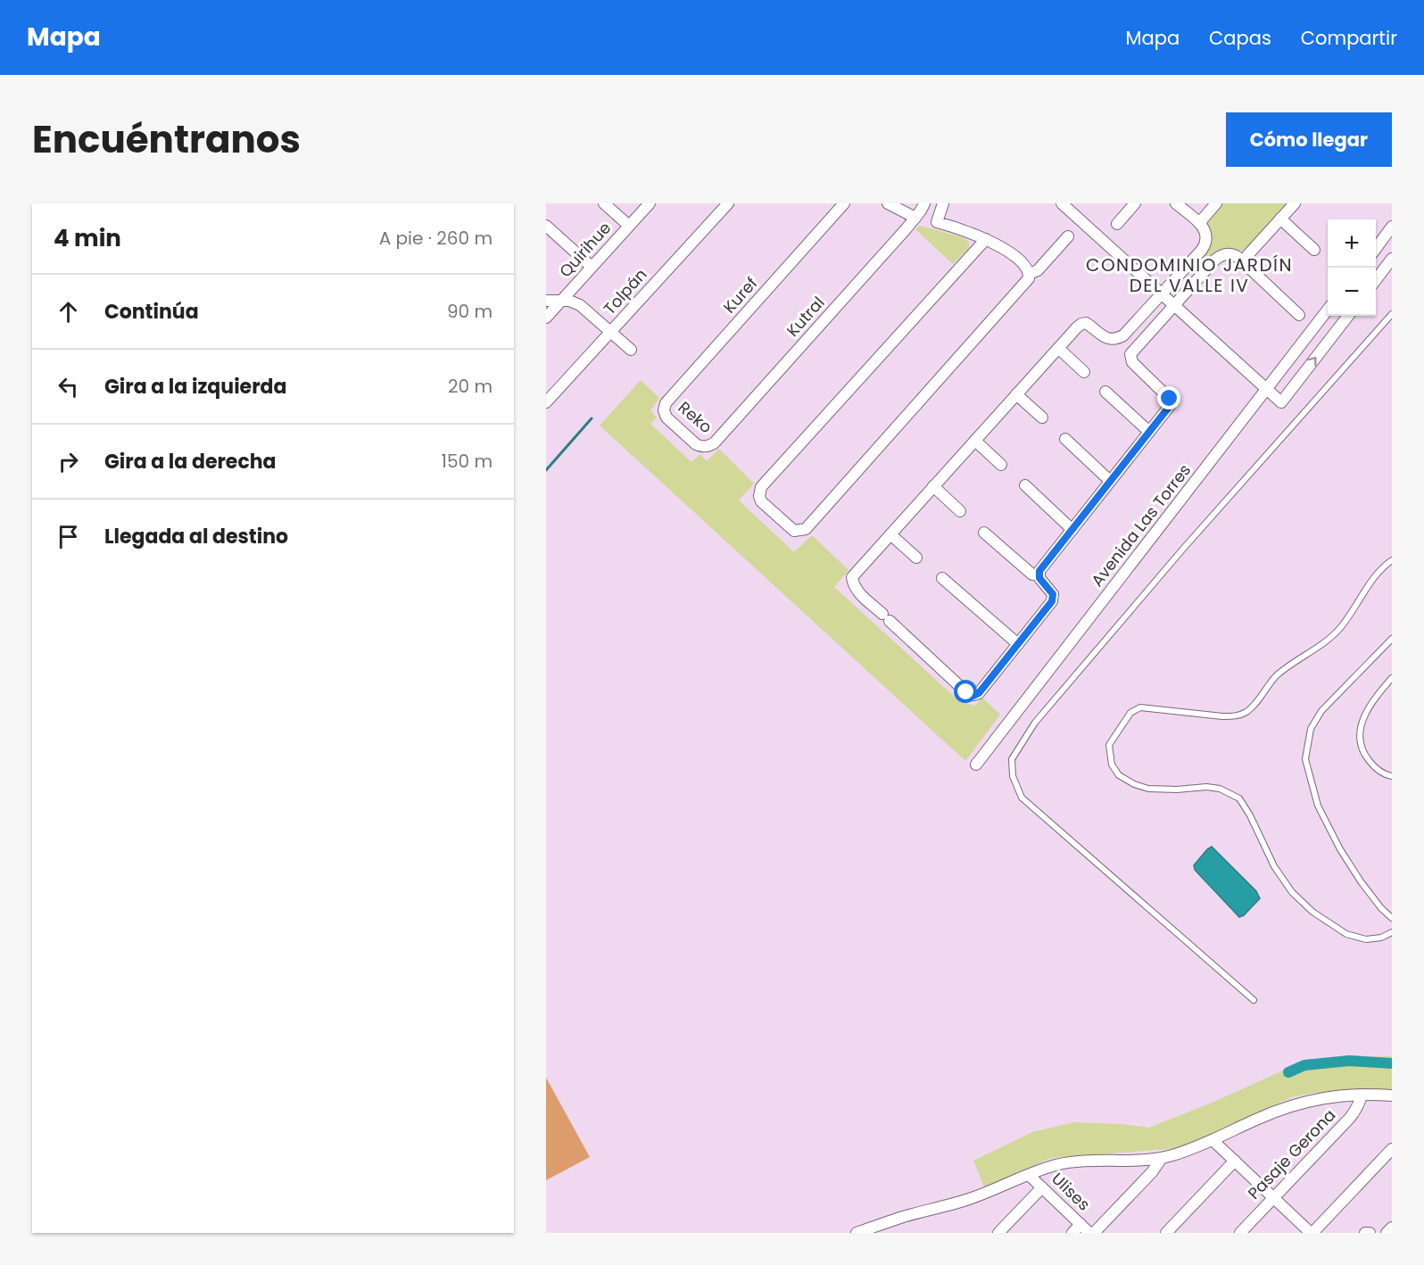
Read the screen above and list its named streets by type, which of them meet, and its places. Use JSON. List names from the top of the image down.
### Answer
{
  "streets": {
    "street": [
      "Quirihue",
      "Tolpán",
      "Kuref",
      "Kutral",
      "Reko",
      "Avenida Las Torres",
      "Pasaje Gerona",
      "Ulises"
    ]
  },
  "crossings": [
    ["Kuref", "Reko"],
    ["Kutral", "Reko"]
  ],
  "districts": ["CONDOMINIO JARDÍN DEL VALLE IV"],
  "page": {
    "header": "Mapa",
    "nav": ["Mapa", "Capas", "Compartir"],
    "title": "Encuéntranos",
    "buttons": "Cómo llegar",
    "heading": ["4 min", "A pie · 260 m"],
    "map_buttons": ["+", "−"],
    "list": [
      ["Continúa", "90 m"],
      ["Gira a la izquierda", "20 m"],
      ["Gira a la derecha", "150 m"],
      "Llegada al destino"
    ]
  }
}
